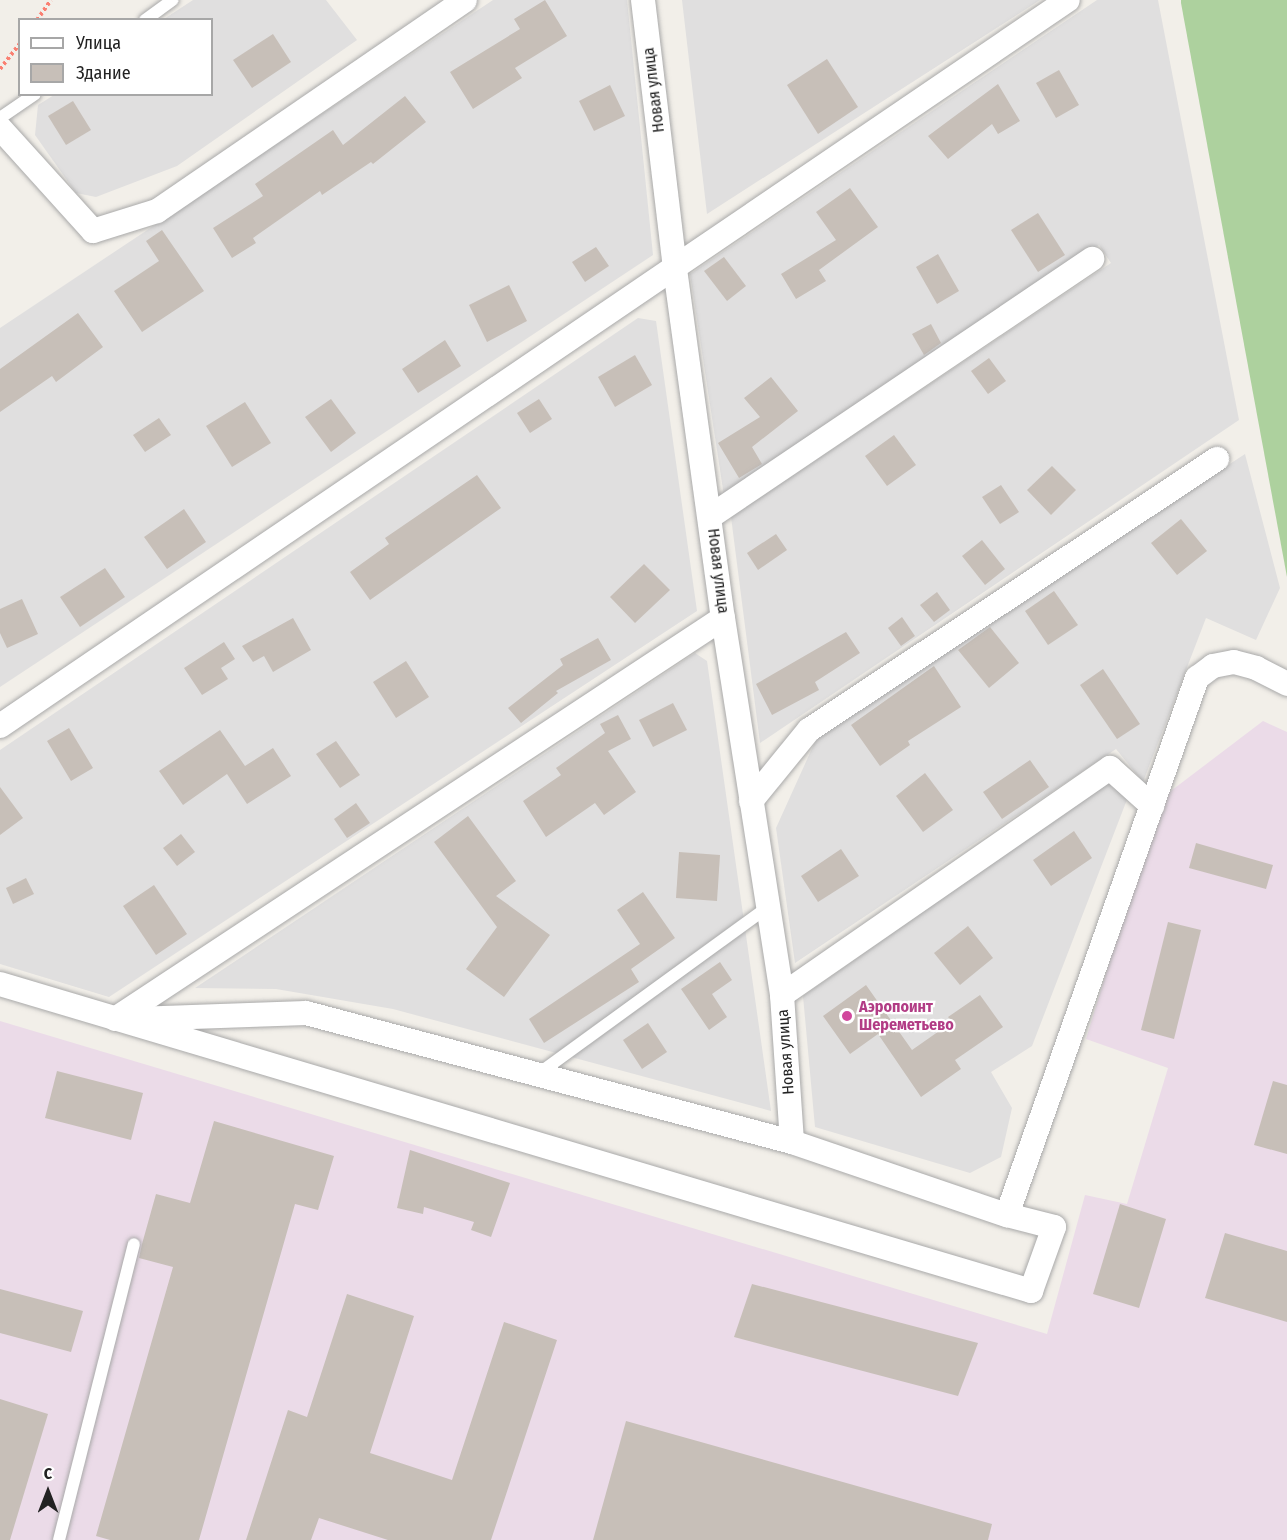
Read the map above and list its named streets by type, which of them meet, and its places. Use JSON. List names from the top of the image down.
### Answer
{
  "streets": {
    "street": ["Новая улица"]
  },
  "places": ["Аэропоинт Шереметьево"],
  "legend": ["Улица", "Здание"],
  "north": "top"
}
